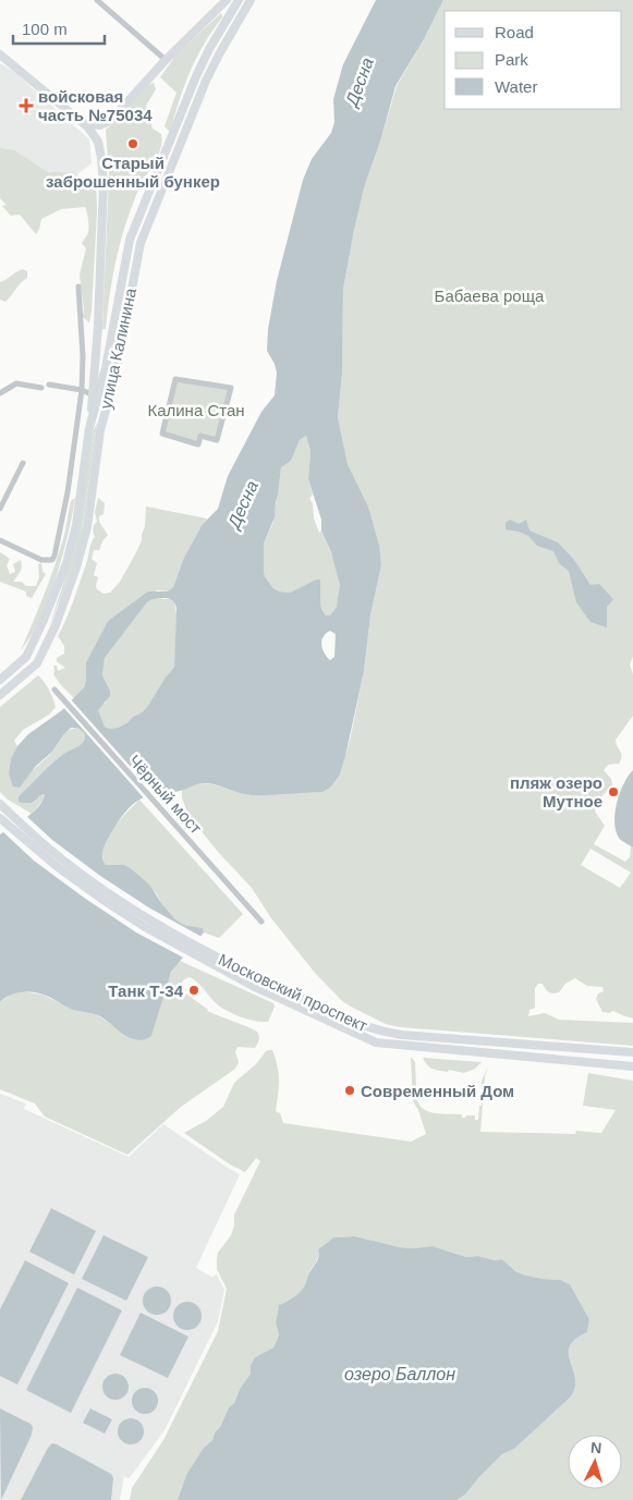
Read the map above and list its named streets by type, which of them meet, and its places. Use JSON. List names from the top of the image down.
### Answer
{
  "streets": {
    "main road": ["улица Калинина", "Московский проспект"],
    "street": ["Чёрный мост"]
  },
  "water": ["Десна", "озеро Баллон"],
  "parks": ["Бабаева роща", "Калина Стан"],
  "places": {
    "health": ["войсковая часть №75034"],
    "other": [
      "Старый заброшенный бункер",
      "пляж озеро Мутное",
      "Танк Т-34",
      "Современный Дом"
    ]
  },
  "legend": ["Road", "Park", "Water"],
  "scale_bar": "100 m",
  "north": "top"
}
